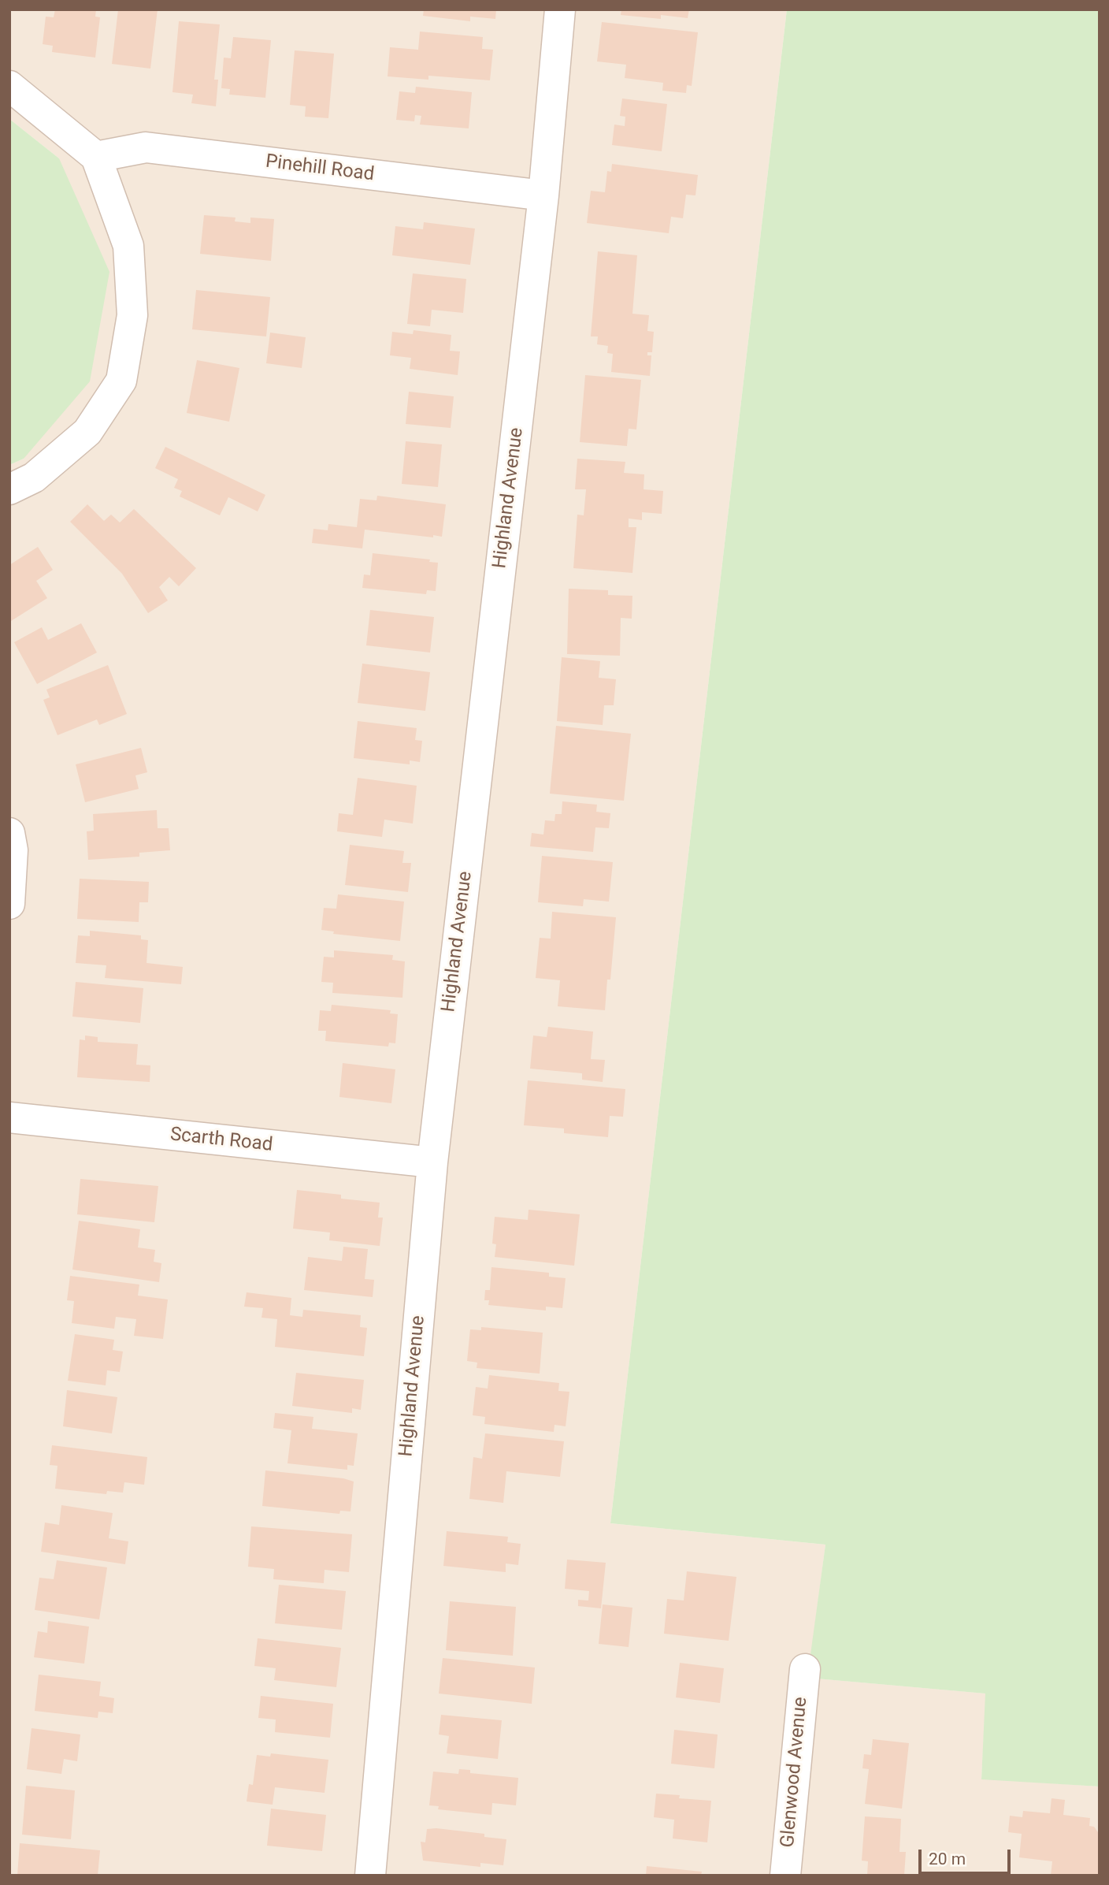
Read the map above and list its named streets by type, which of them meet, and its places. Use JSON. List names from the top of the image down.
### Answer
{
  "streets": {
    "street": [
      "Pinehill Road",
      "Highland Avenue",
      "Scarth Road",
      "Glenwood Avenue"
    ]
  },
  "crossings": [
    ["Pinehill Road", "Highland Avenue"],
    ["Highland Avenue", "Scarth Road"]
  ],
  "scale_bar": "20 m"
}
